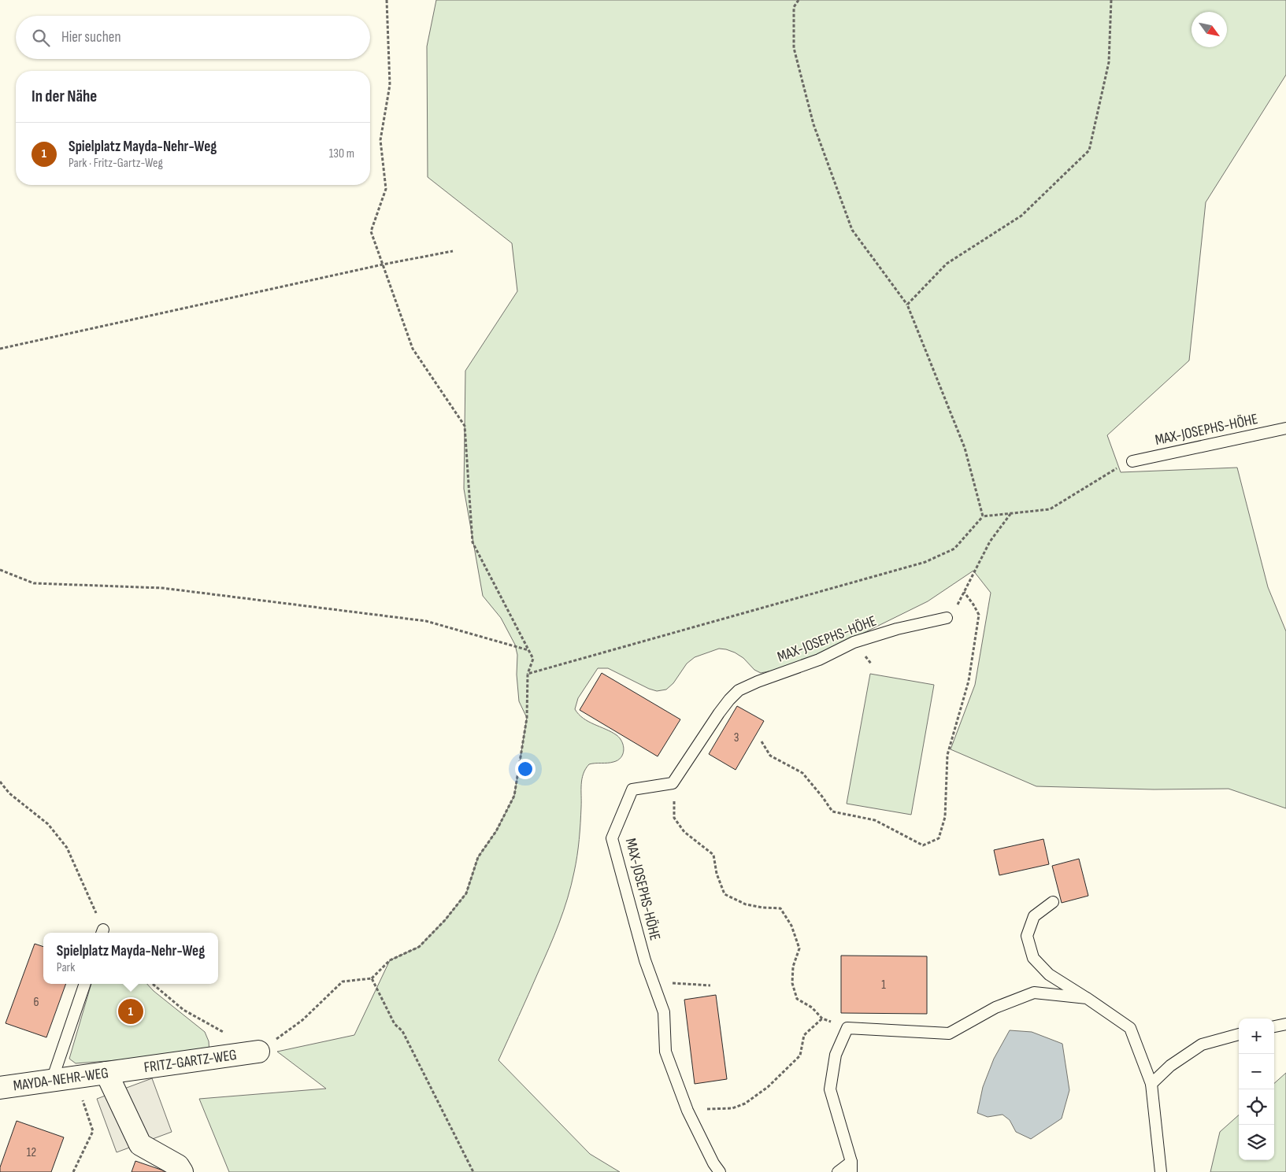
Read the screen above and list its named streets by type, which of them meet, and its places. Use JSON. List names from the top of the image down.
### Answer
{
  "streets": {
    "street": ["FRITZ-GARTZ-WEG", "MAYDA-NEHR-WEG"],
    "lane": ["MAX-JOSEPHS-HÖHE"]
  },
  "crossings": [
    ["FRITZ-GARTZ-WEG", "MAYDA-NEHR-WEG"]
  ],
  "house_numbers": [
    "3",
    "1",
    "6",
    "12"
  ],
  "north": "bottom right",
  "page": {
    "search": "Hier suchen",
    "heading": "In der Nähe",
    "list": [
      {
        "mark": "1",
        "name": "Spielplatz Mayda-Nehr-Weg",
        "note": "Park · Fritz-Gartz-Weg",
        "value": "130 m"
      }
    ],
    "popup": ["Spielplatz Mayda-Nehr-Weg", "Park"],
    "pins": "1",
    "map_buttons": ["+", "−"]
  }
}
